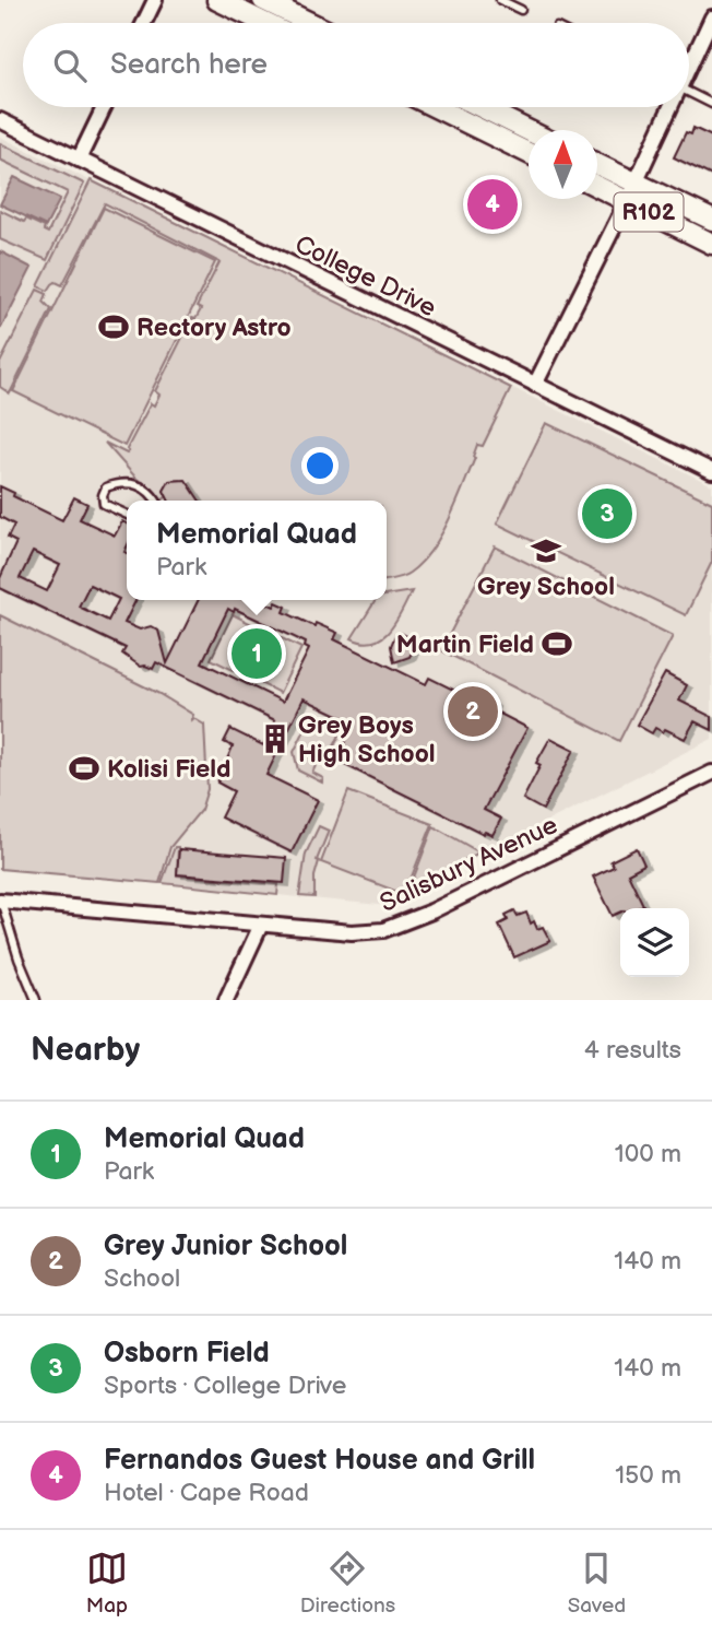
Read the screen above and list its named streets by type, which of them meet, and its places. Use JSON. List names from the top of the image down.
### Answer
{
  "streets": {
    "main road": ["R102"],
    "street": ["College Drive", "Salisbury Avenue"]
  },
  "places": {
    "sports": ["Rectory Astro", "Martin Field", "Kolisi Field"],
    "school or university": ["Grey School"],
    "building": ["Grey Boys High School"]
  },
  "north": "top",
  "page": {
    "search": "Search here",
    "pins": [
      "4",
      "3",
      "1",
      "2"
    ],
    "popup": ["Memorial Quad", "Park"],
    "heading": ["Nearby", "4 results"],
    "list": [
      {
        "mark": "1",
        "name": "Memorial Quad",
        "note": "Park",
        "value": "100 m"
      },
      {
        "mark": "2",
        "name": "Grey Junior School",
        "note": "School",
        "value": "140 m"
      },
      {
        "mark": "3",
        "name": "Osborn Field",
        "note": "Sports · College Drive",
        "value": "140 m"
      },
      {
        "mark": "4",
        "name": "Fernandos Guest House and Grill",
        "note": "Hotel · Cape Road",
        "value": "150 m"
      }
    ],
    "nav": ["Map", "Directions", "Saved"]
  }
}
